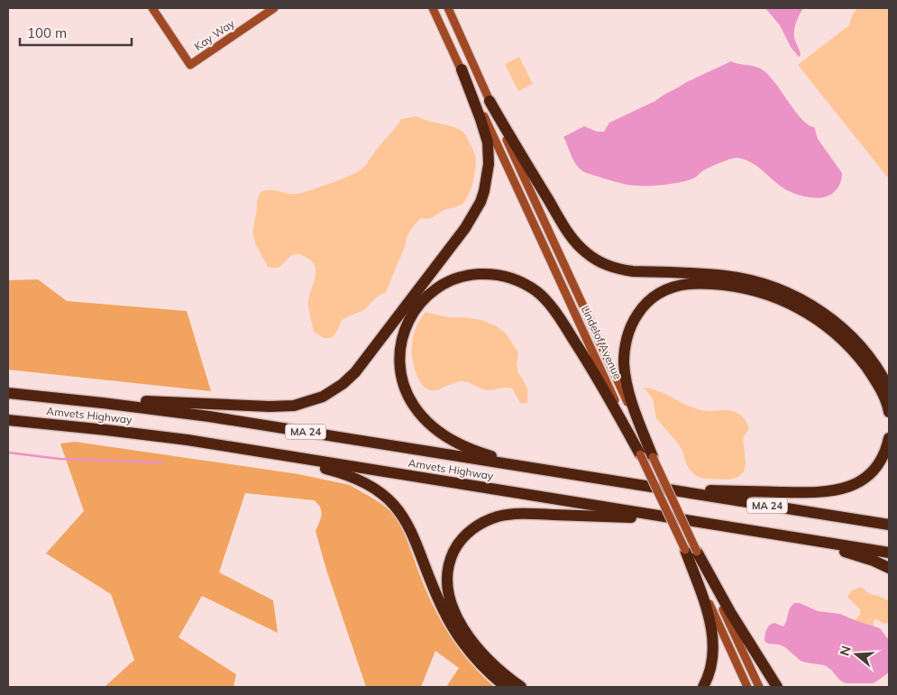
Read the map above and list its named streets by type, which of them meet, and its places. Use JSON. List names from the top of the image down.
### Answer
{
  "streets": {
    "highway": ["Amvets Highway", "MA 24"],
    "main road": ["Kay Way", "Lindelof Avenue"]
  },
  "scale_bar": "100 m",
  "north": "left"
}
